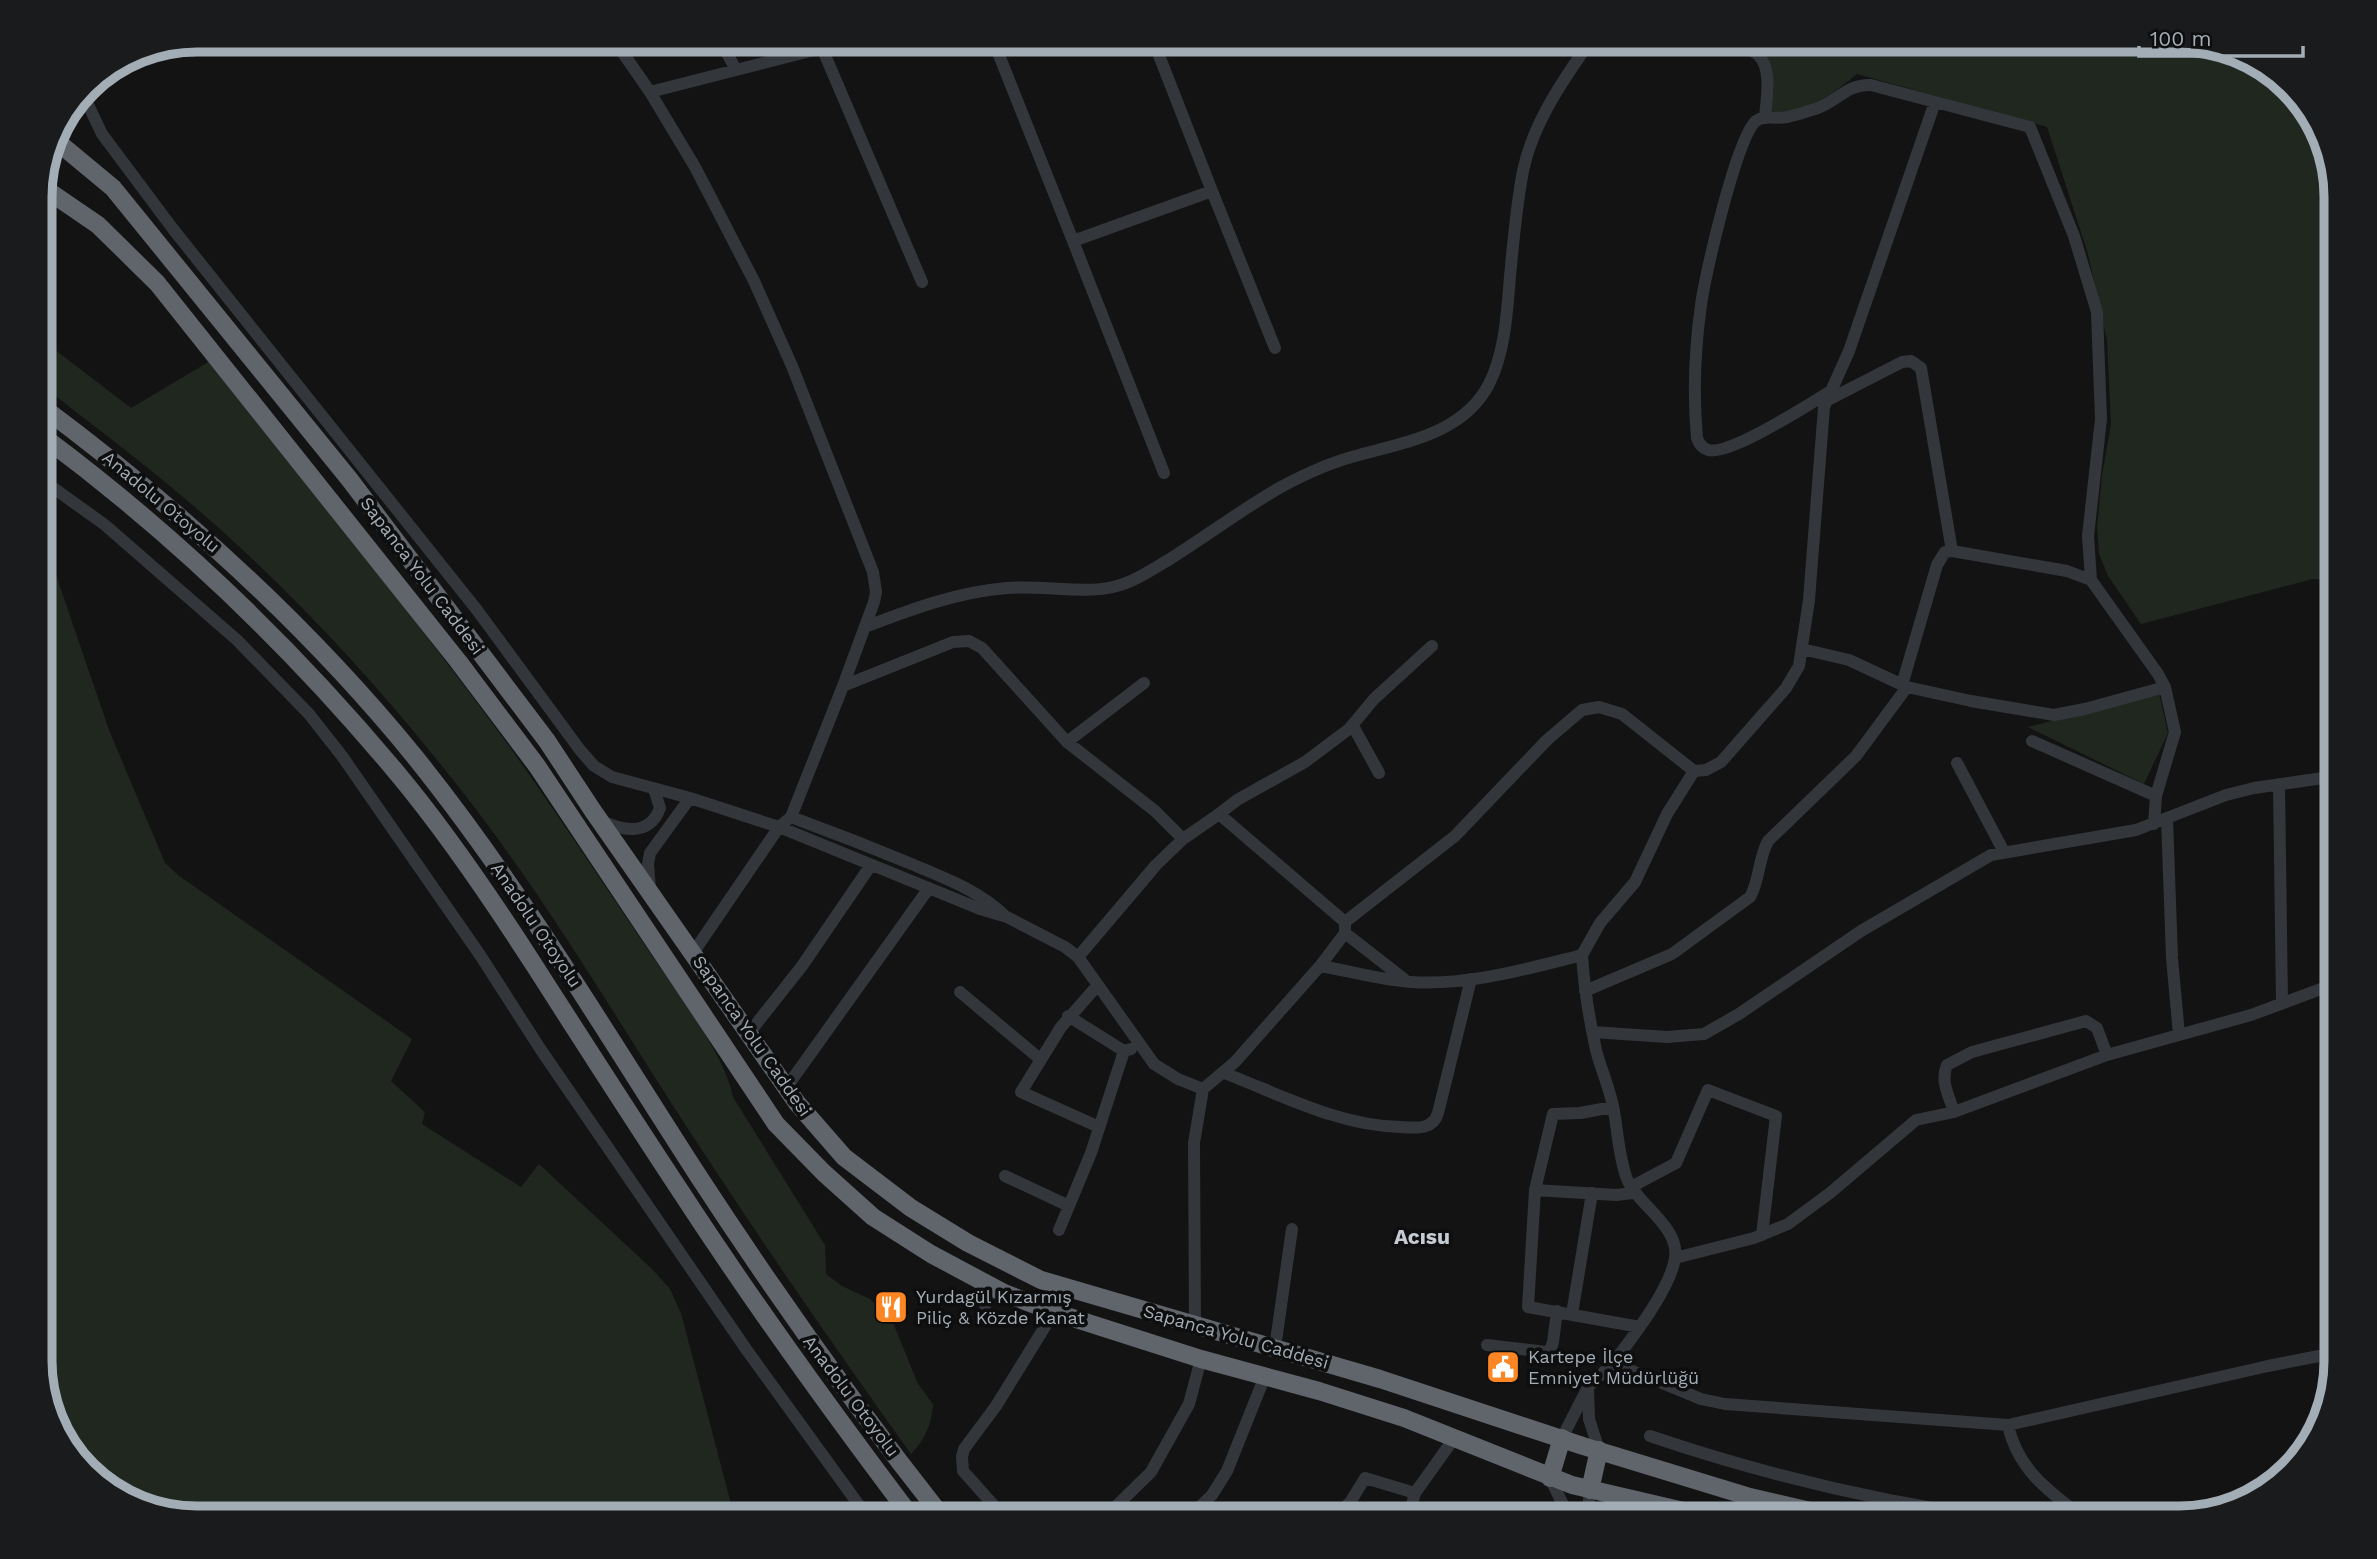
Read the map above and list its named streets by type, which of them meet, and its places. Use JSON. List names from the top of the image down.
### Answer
{
  "streets": {
    "highway": ["Anadolu Otoyolu", "Sapanca Yolu Caddesi"]
  },
  "districts": ["Acısu"],
  "places": {
    "restaurant": ["Yurdagül Kızarmış Piliç & Közde Kanat"],
    "public building": ["Kartepe İlçe Emniyet Müdürlüğü"]
  },
  "scale_bar": "100 m"
}
